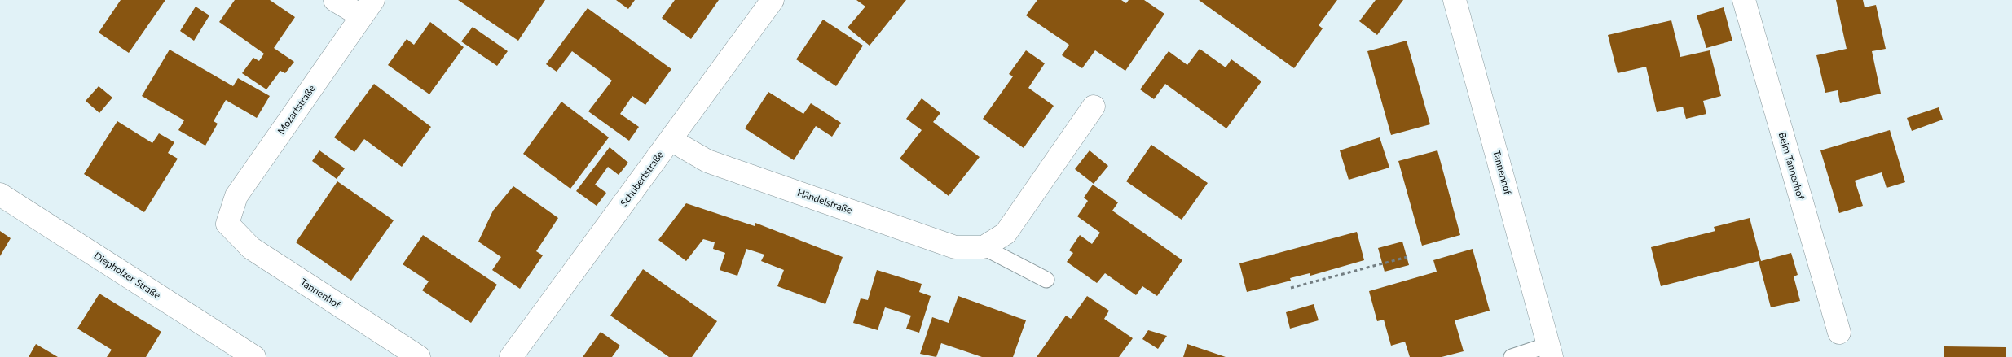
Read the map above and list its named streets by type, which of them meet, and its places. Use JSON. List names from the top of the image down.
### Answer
{
  "streets": {
    "street": [
      "Mozartstraße",
      "Beim Tannenhof",
      "Tannenhof",
      "Schubertstraße",
      "Händelstraße",
      "Diepholzer Straße"
    ]
  },
  "crossings": [
    ["Mozartstraße", "Tannenhof"],
    ["Schubertstraße", "Händelstraße"]
  ]
}
